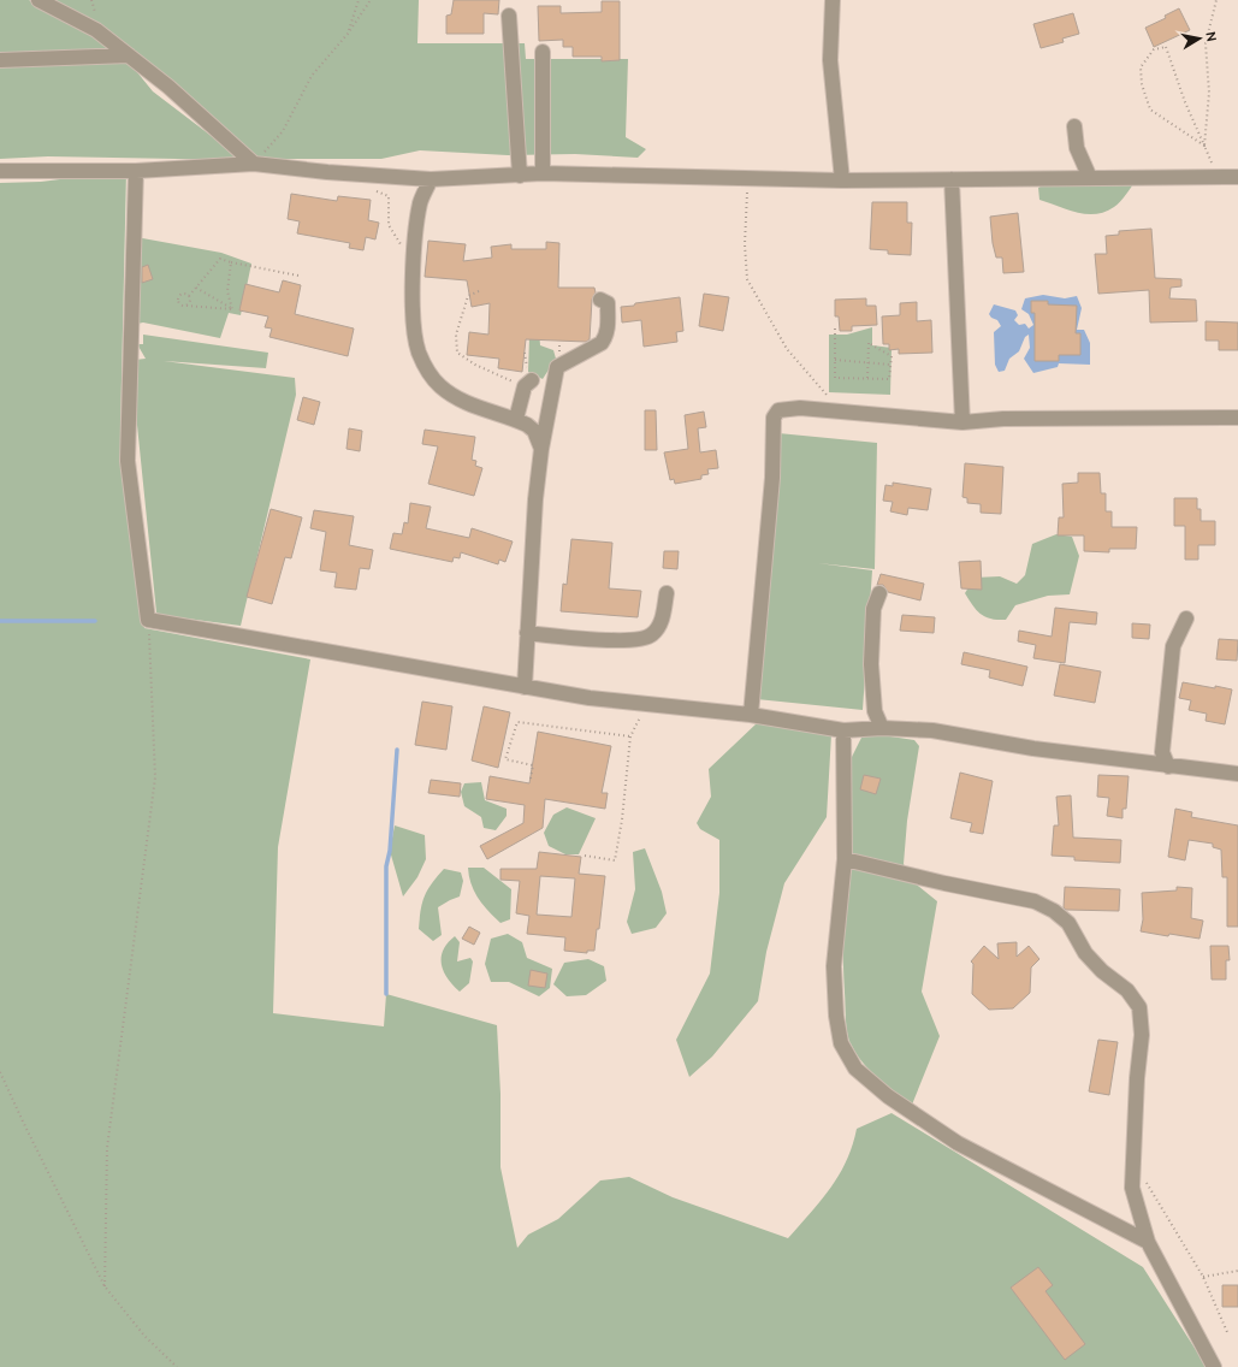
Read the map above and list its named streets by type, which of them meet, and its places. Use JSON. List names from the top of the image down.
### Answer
{
  "north": "right"
}
